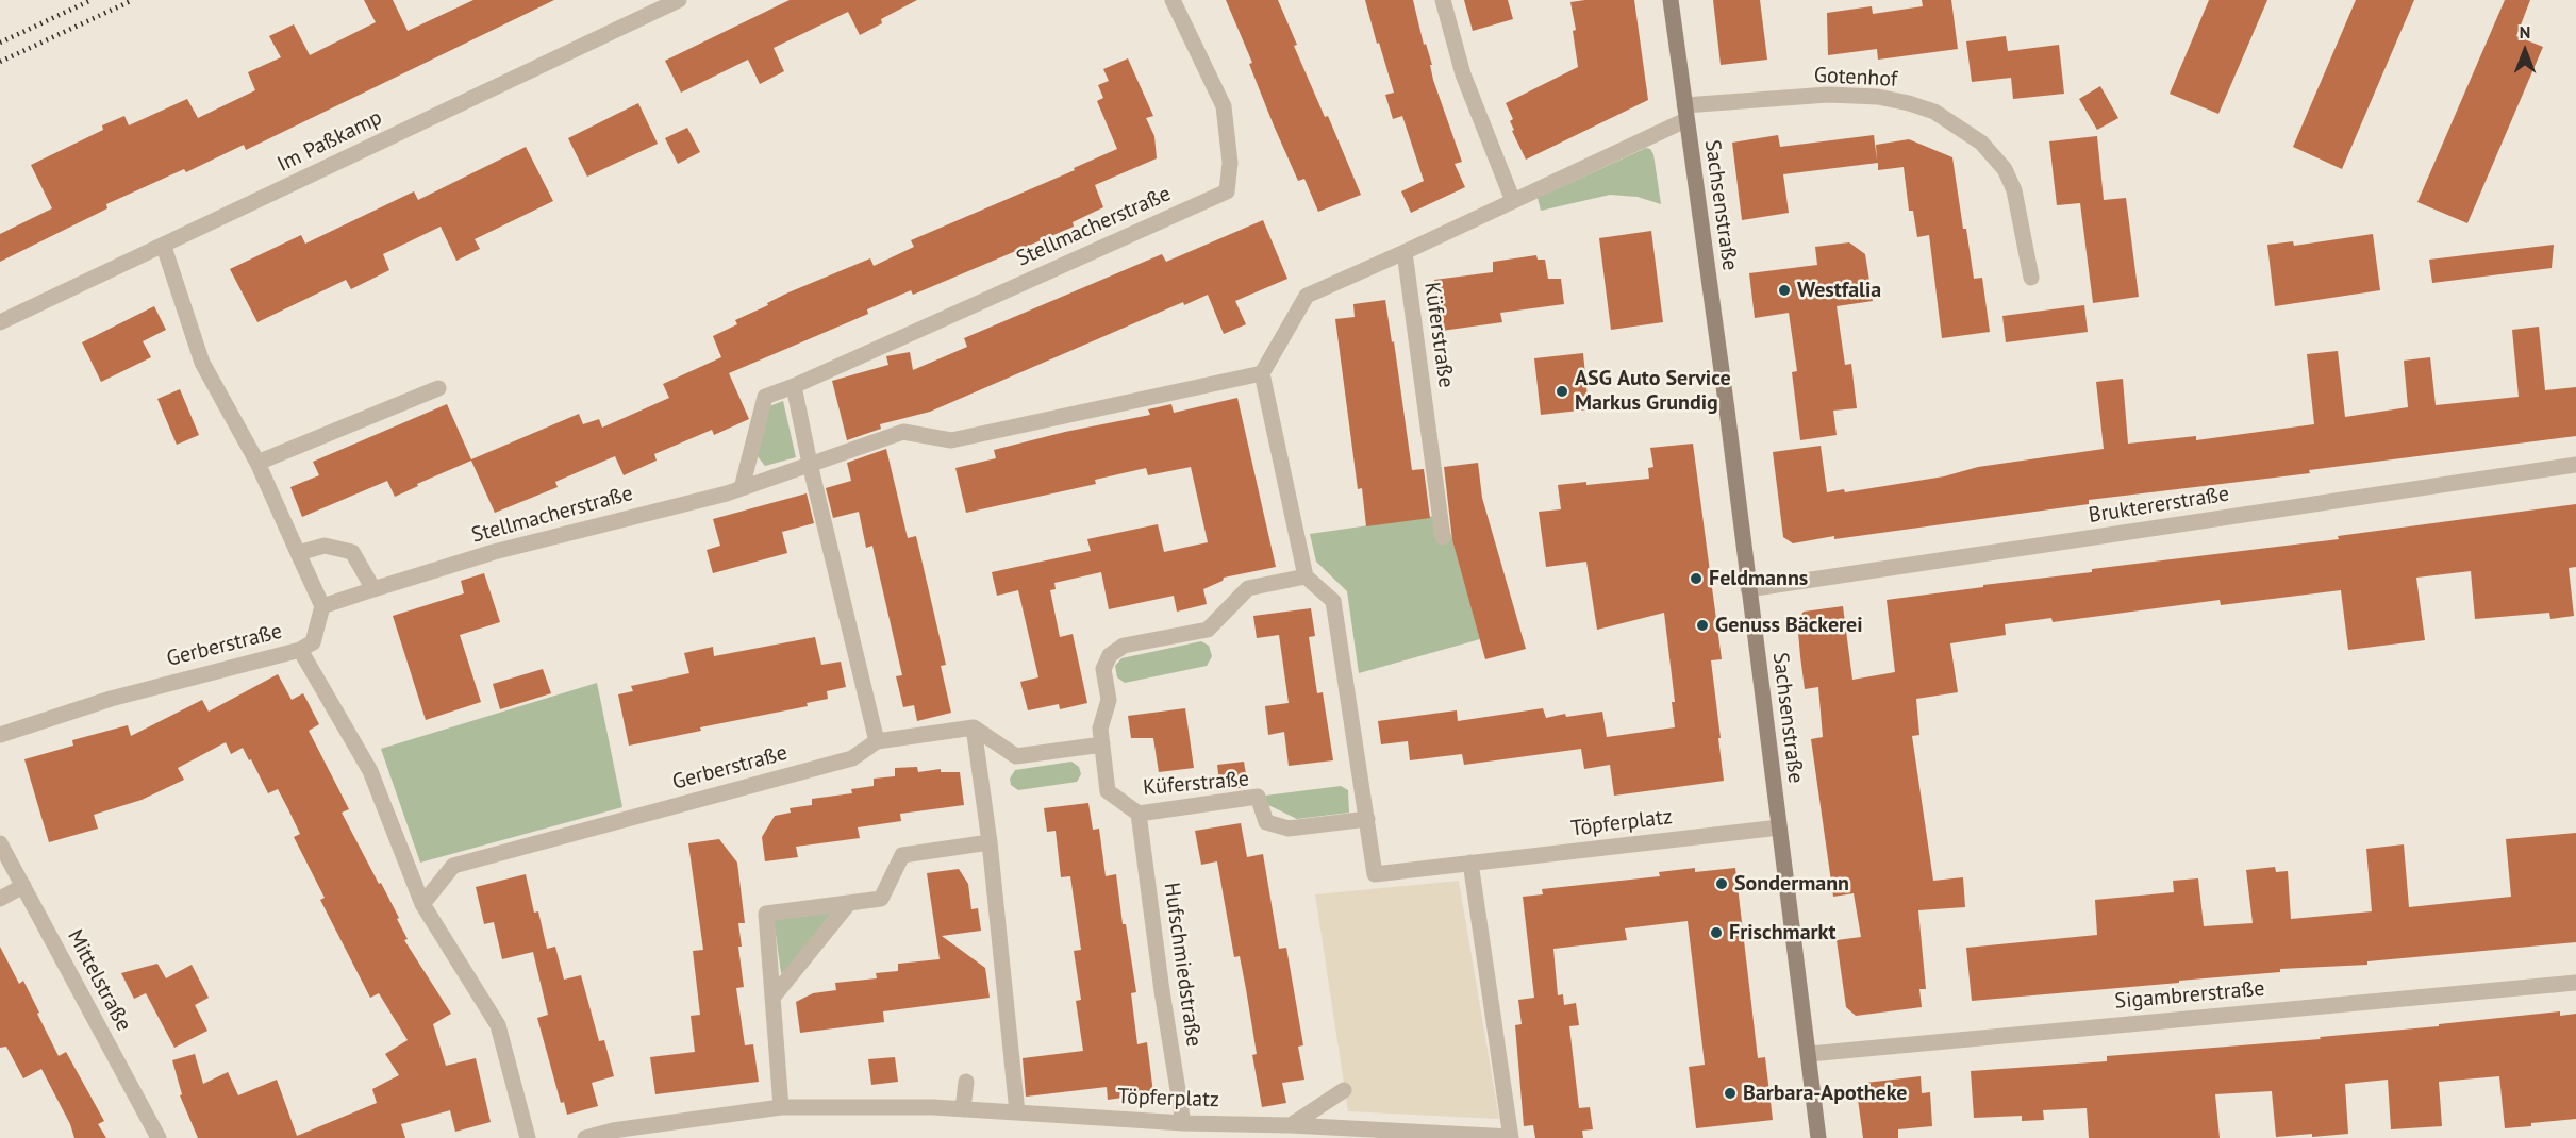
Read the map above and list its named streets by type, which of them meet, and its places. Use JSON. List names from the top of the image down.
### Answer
{
  "streets": {
    "street": [
      "Gotenhof",
      "Im Paßkamp",
      "Sachsenstraße",
      "Stellmacherstraße",
      "Küferstraße",
      "Bruktererstraße",
      "Gerberstraße",
      "Töpferplatz",
      "Hufschmiedstraße",
      "Mittelstraße",
      "Sigambrerstraße"
    ]
  },
  "crossings": [
    ["Gotenhof", "Sachsenstraße"],
    ["Sachsenstraße", "Bruktererstraße"],
    ["Sachsenstraße", "Töpferplatz"],
    ["Sachsenstraße", "Sigambrerstraße"],
    ["Küferstraße", "Töpferplatz"],
    ["Küferstraße", "Hufschmiedstraße"],
    ["Töpferplatz", "Hufschmiedstraße"]
  ],
  "places": [
    "Westfalia",
    "ASG Auto Service Markus Grundig",
    "Feldmanns",
    "Genuss Bäckerei",
    "Sondermann",
    "Frischmarkt",
    "Barbara-Apotheke"
  ],
  "north": "top"
}
